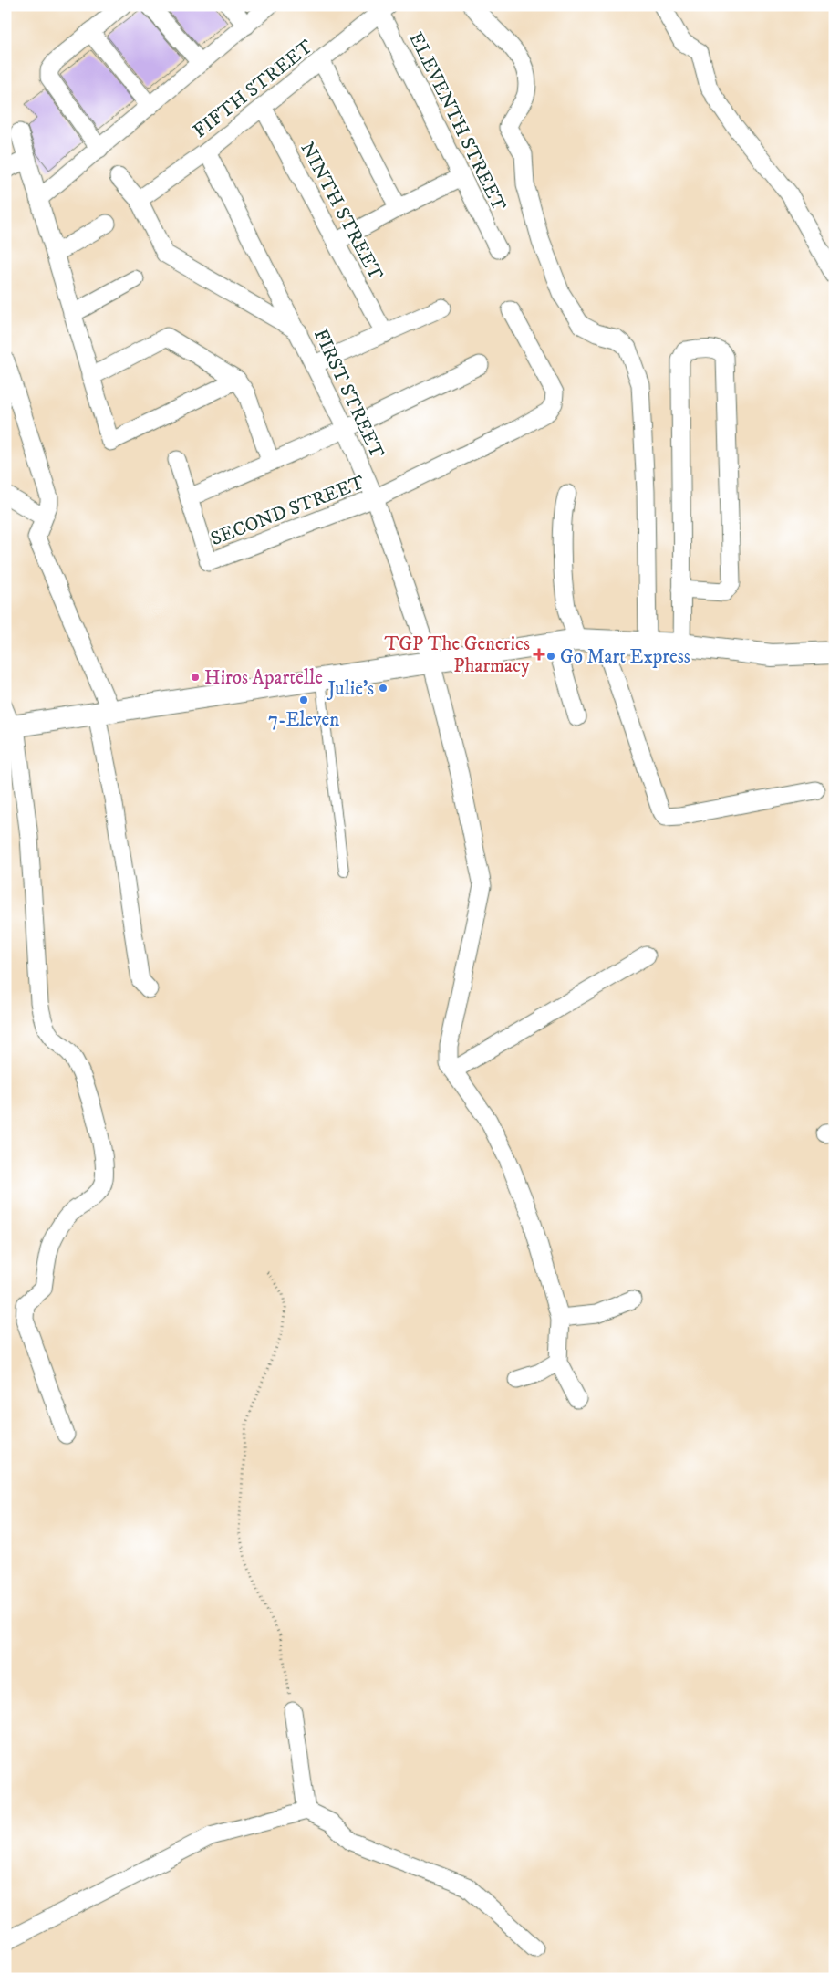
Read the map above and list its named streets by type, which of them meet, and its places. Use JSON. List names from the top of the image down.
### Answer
{
  "streets": {
    "street": [
      "FIFTH STREET",
      "ELEVENTH STREET",
      "NINTH STREET",
      "FIRST STREET",
      "SECOND STREET"
    ]
  },
  "crossings": [
    ["FIFTH STREET", "ELEVENTH STREET"],
    ["FIFTH STREET", "NINTH STREET"],
    ["FIFTH STREET", "FIRST STREET"],
    ["FIRST STREET", "SECOND STREET"]
  ],
  "places": {
    "health": ["TGP The Generics Pharmacy"],
    "other": [
      "Go Mart Express",
      "Hiros Apartelle",
      "Julie's",
      "7-Eleven"
    ]
  }
}
